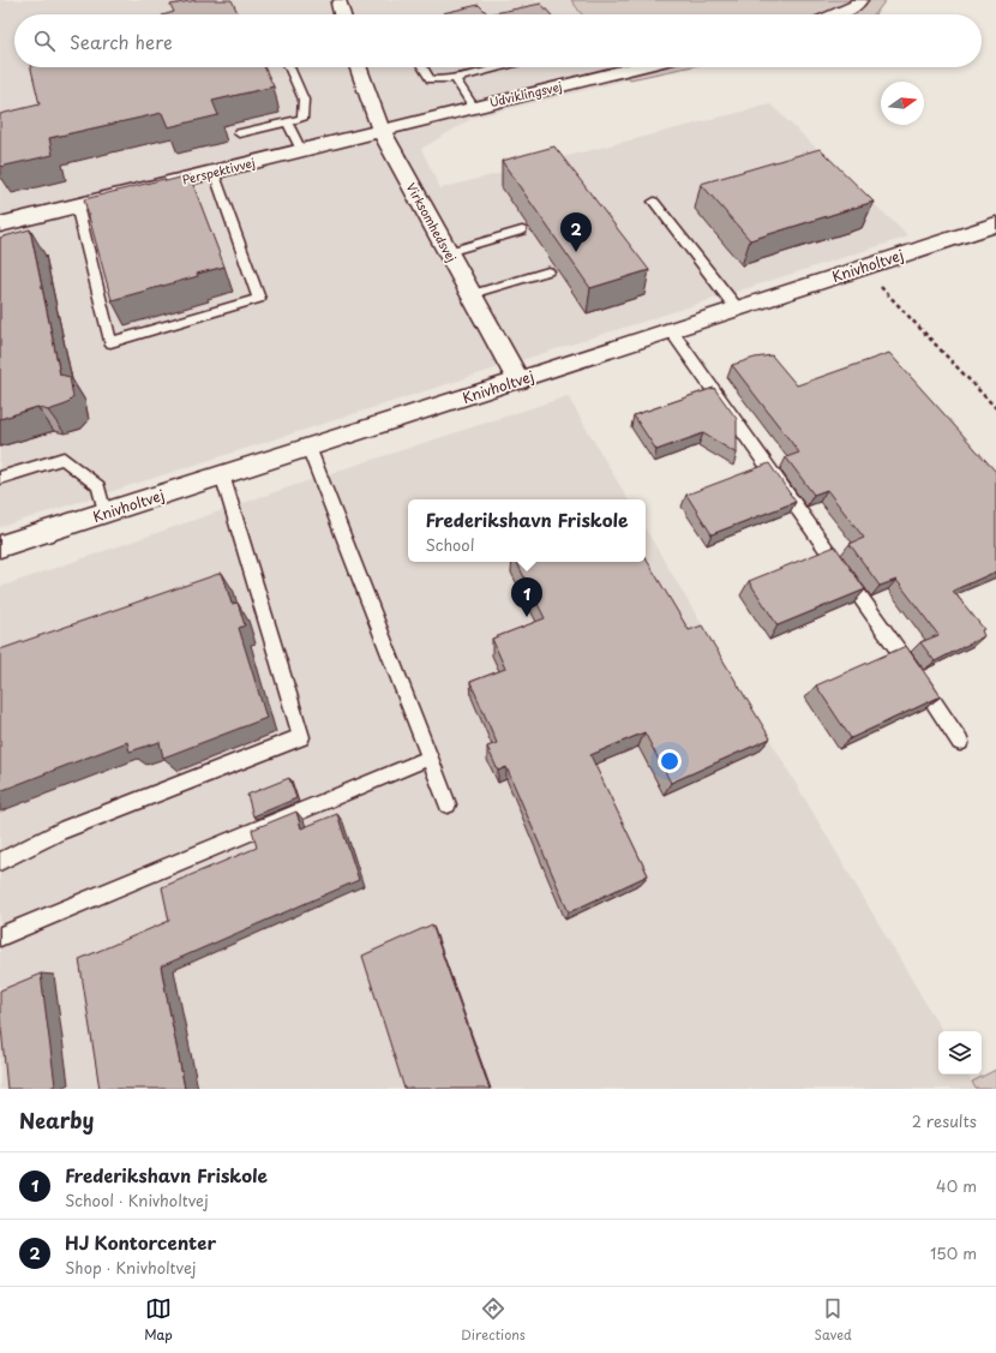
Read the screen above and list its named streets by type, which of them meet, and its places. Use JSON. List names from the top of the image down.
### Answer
{
  "streets": {
    "street": [
      "Udviklingsvej",
      "Perspektivvej",
      "Virksomhedsvej",
      "Knivholtvej"
    ]
  },
  "crossings": [
    ["Udviklingsvej", "Perspektivvej"],
    ["Udviklingsvej", "Virksomhedsvej"],
    ["Perspektivvej", "Virksomhedsvej"],
    ["Virksomhedsvej", "Knivholtvej"]
  ],
  "north": "right",
  "page": {
    "search": "Search here",
    "pins": ["2", "1"],
    "popup": ["Frederikshavn Friskole", "School"],
    "heading": ["Nearby", "2 results"],
    "list": [
      {
        "mark": "1",
        "name": "Frederikshavn Friskole",
        "note": "School · Knivholtvej",
        "value": "40 m"
      },
      {
        "mark": "2",
        "name": "HJ Kontorcenter",
        "note": "Shop · Knivholtvej",
        "value": "150 m"
      }
    ],
    "nav": ["Map", "Directions", "Saved"]
  }
}
